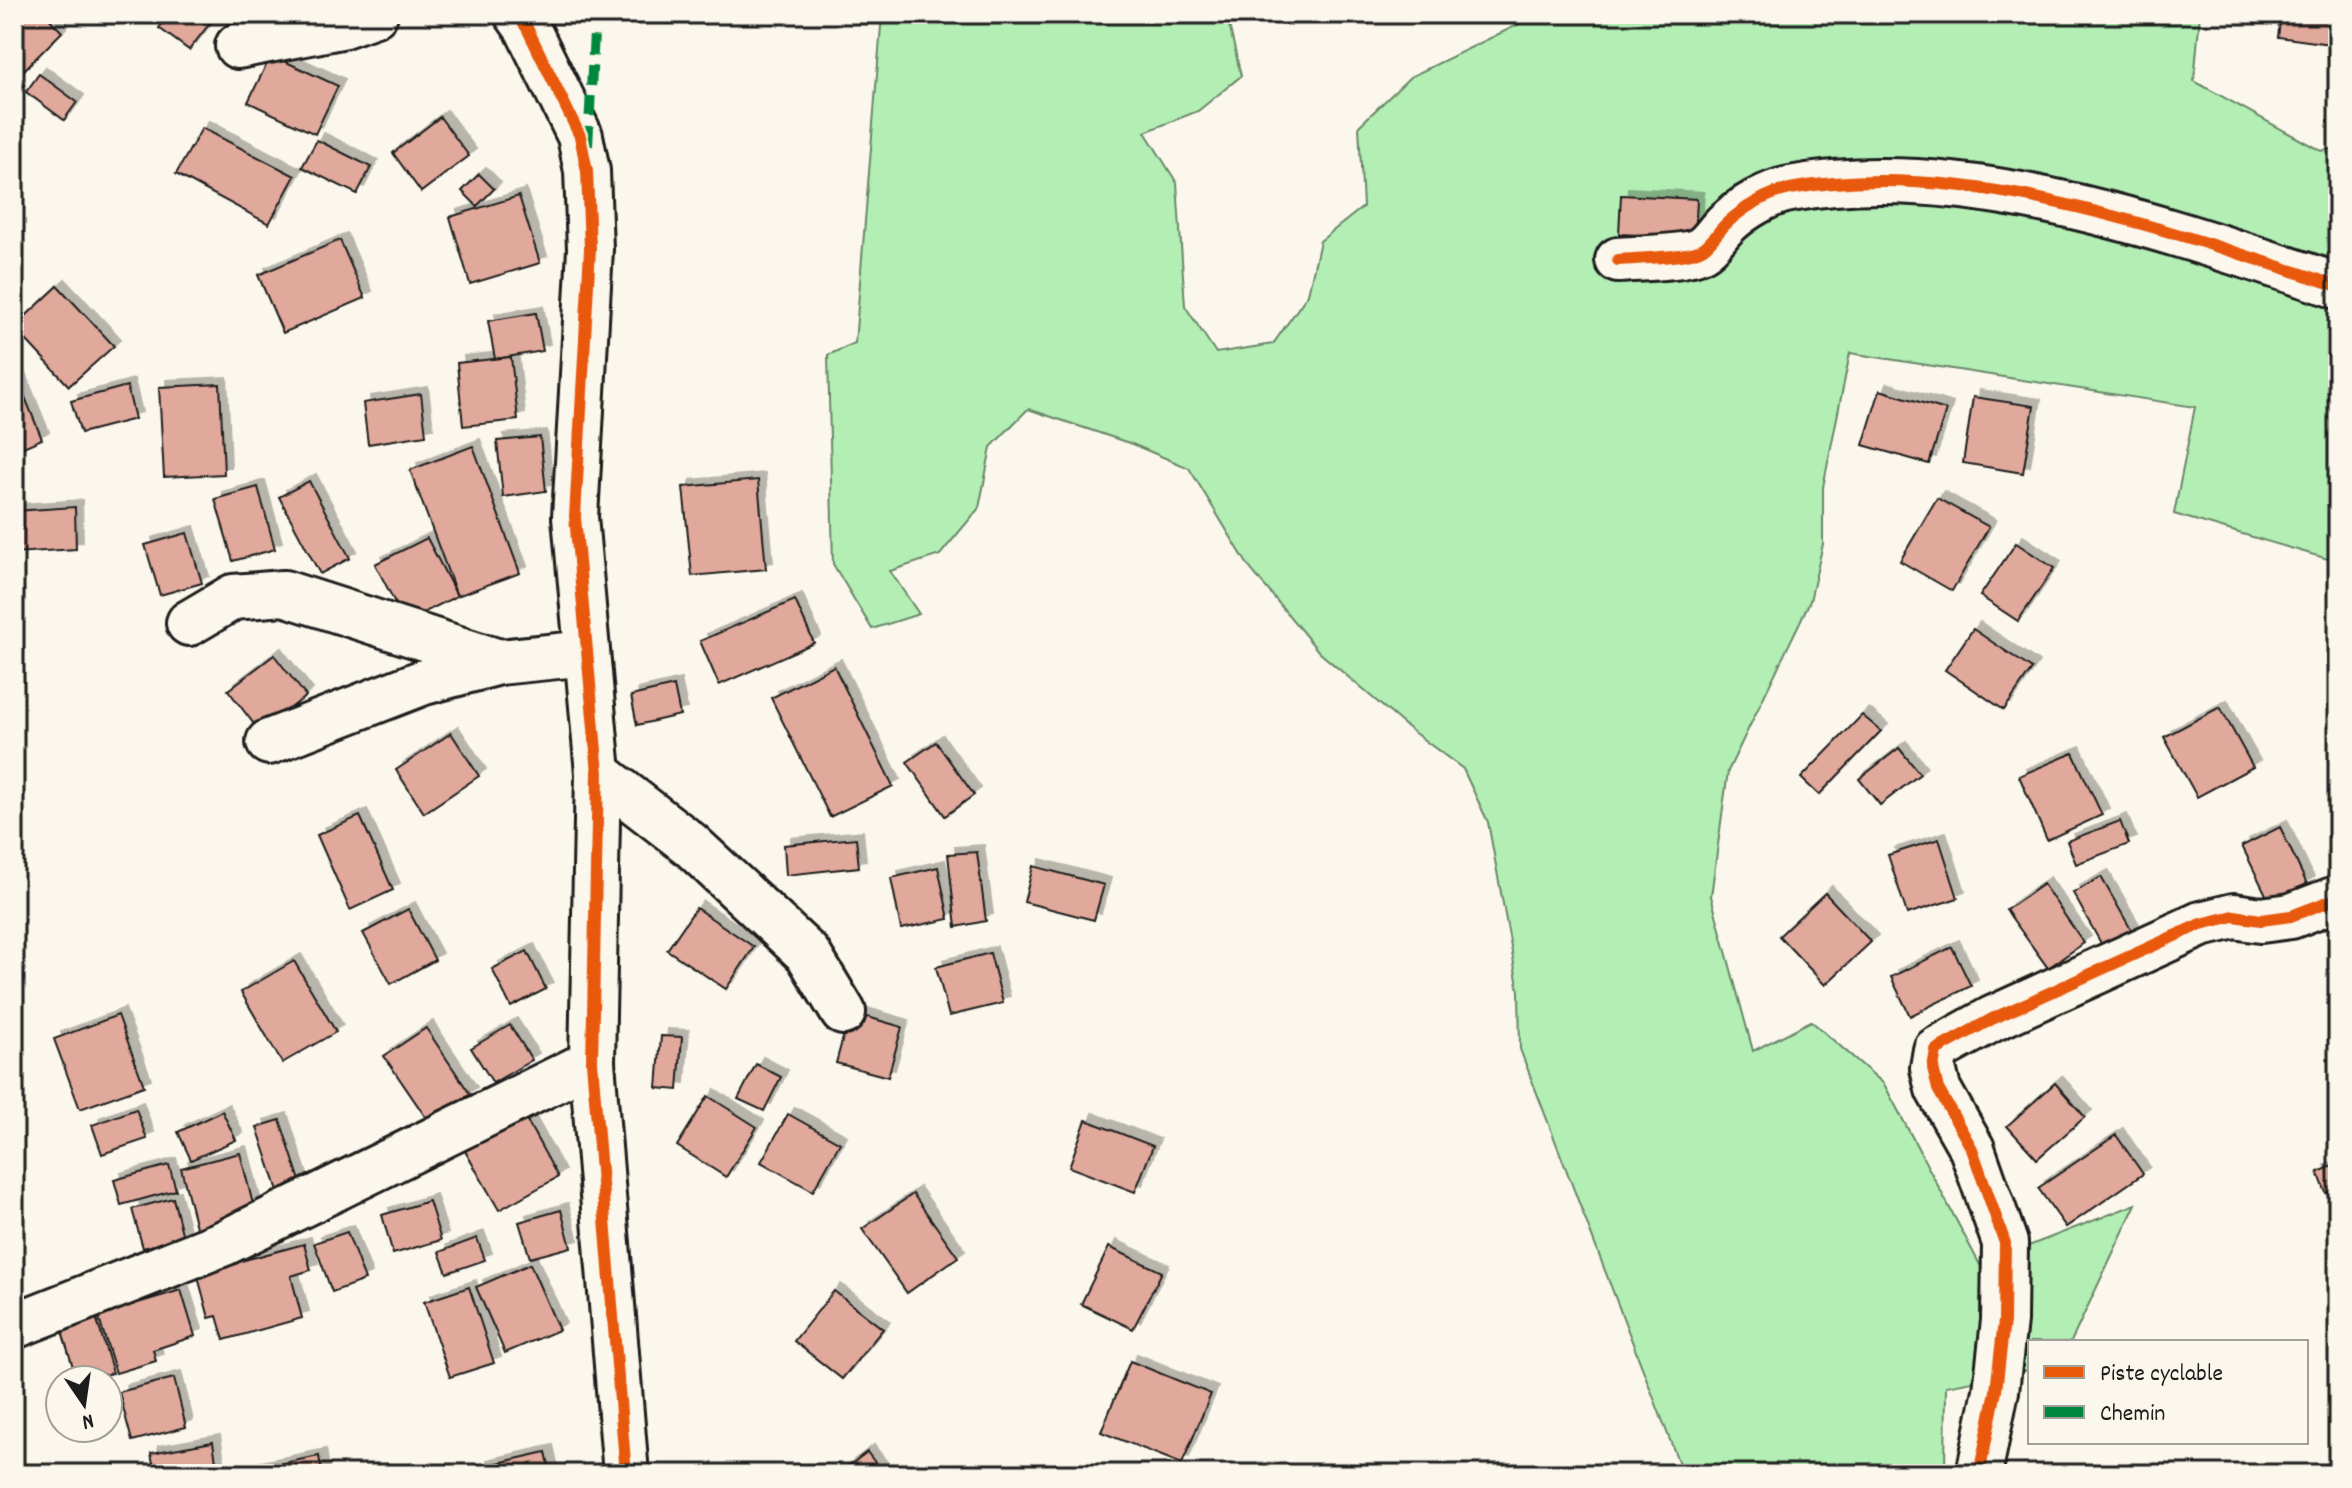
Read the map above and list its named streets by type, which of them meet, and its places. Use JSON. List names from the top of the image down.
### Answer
{
  "legend": ["Piste cyclable", "Chemin"],
  "north": "bottom"
}
